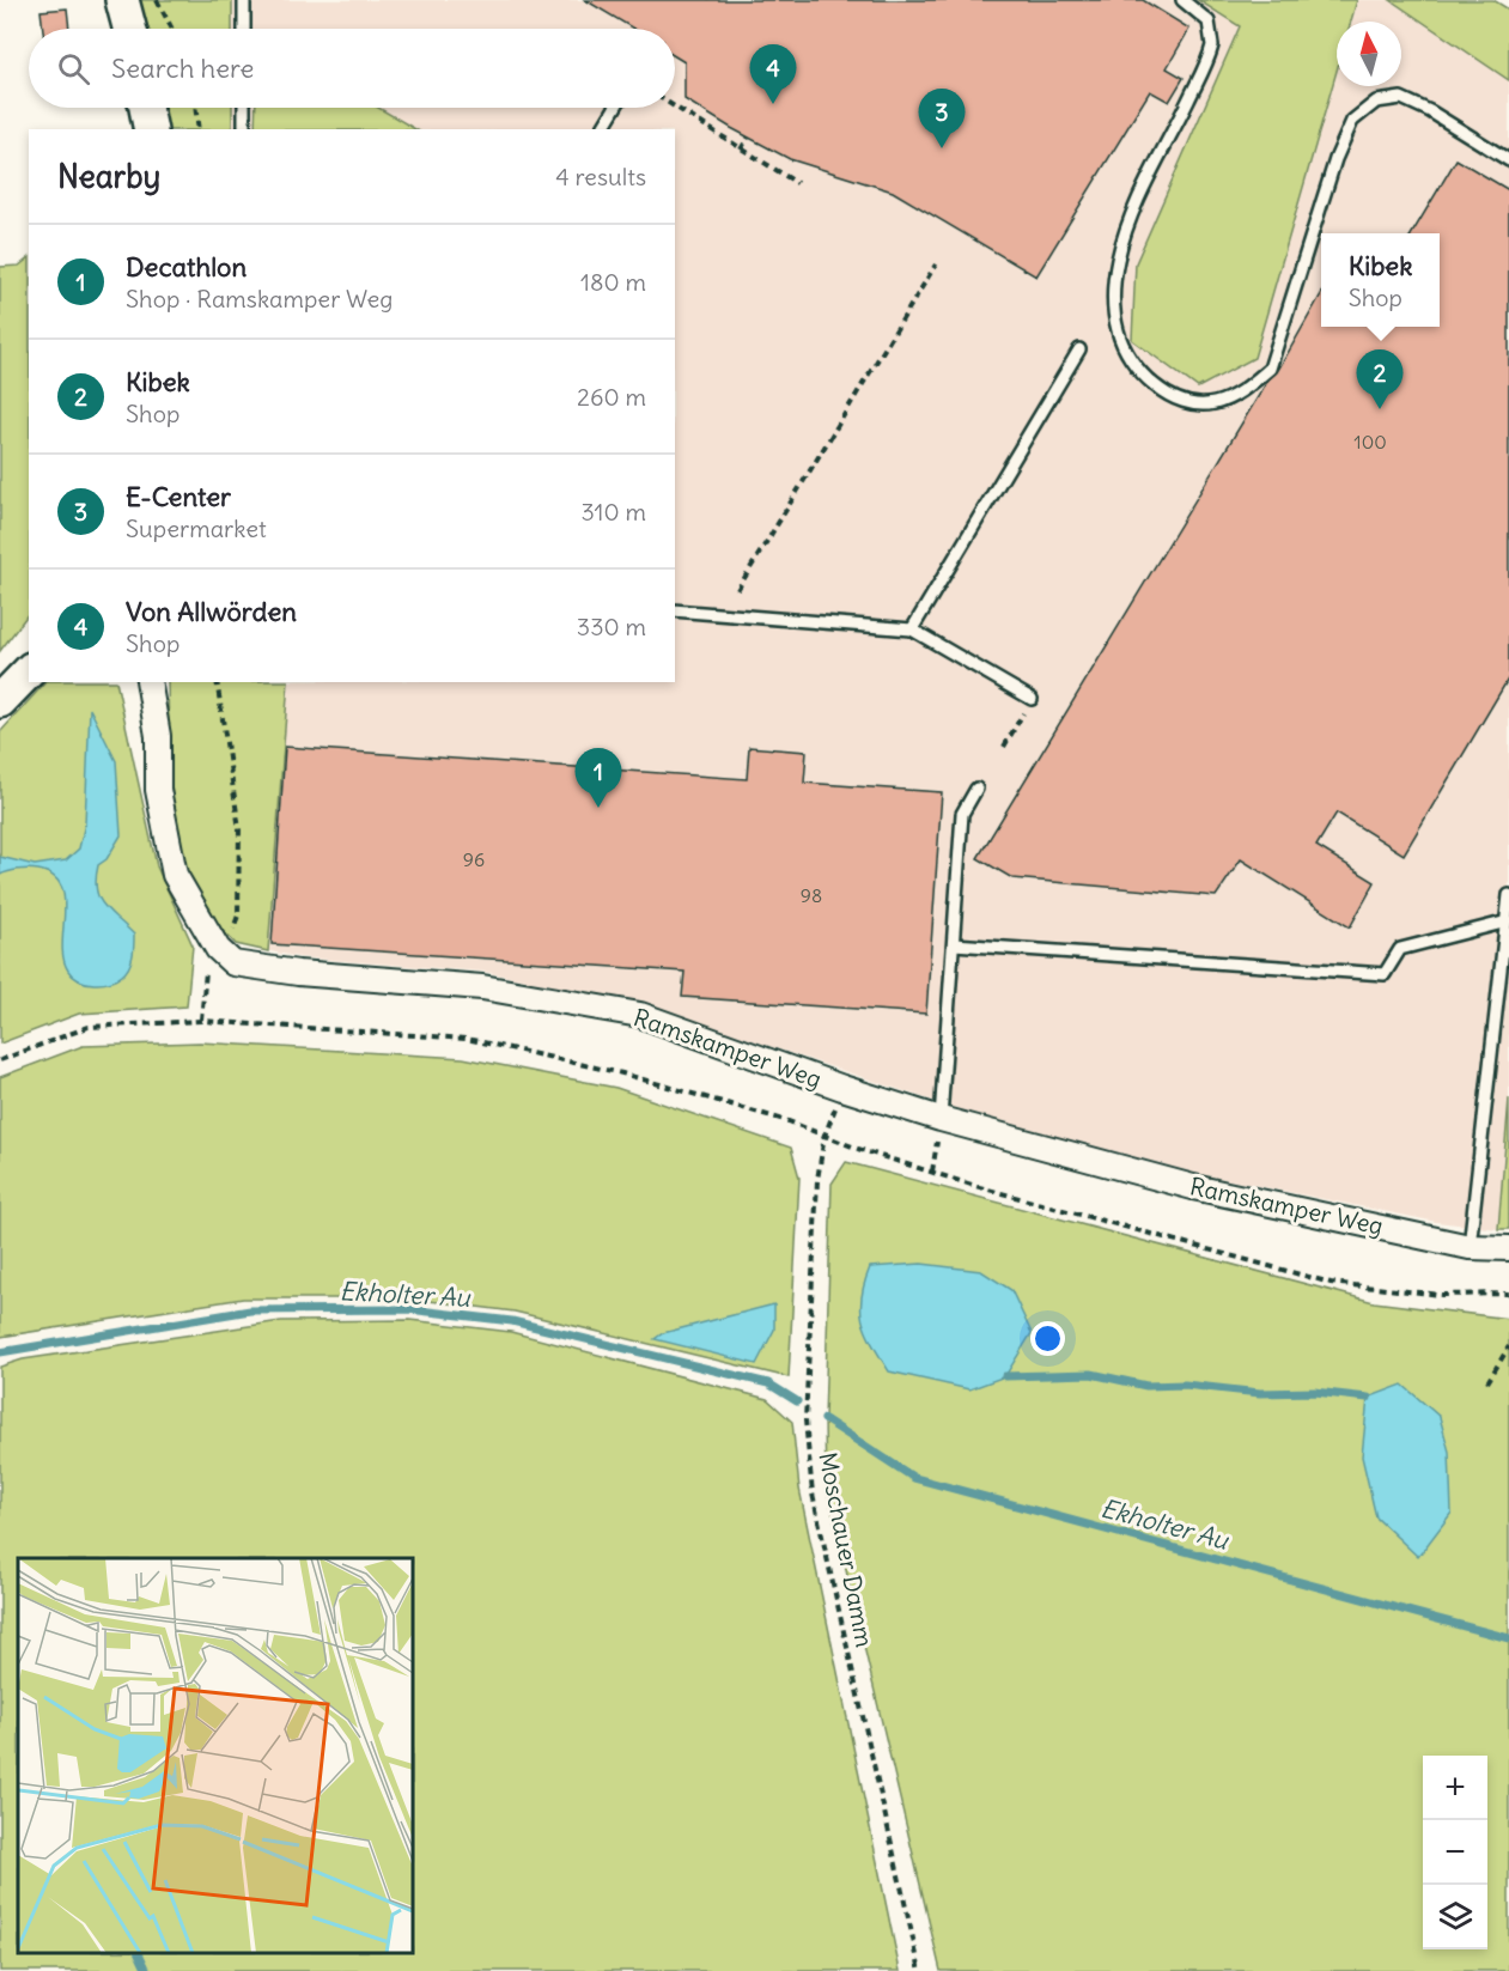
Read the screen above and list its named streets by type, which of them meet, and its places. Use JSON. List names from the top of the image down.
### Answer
{
  "streets": {
    "street": ["Ramskamper Weg"],
    "path": ["Moschauer Damm"]
  },
  "crossings": [
    ["Ramskamper Weg", "Moschauer Damm"]
  ],
  "water": ["Ekholter Au"],
  "house_numbers": ["100", "96", "98"],
  "north": "top",
  "page": {
    "search": "Search here",
    "pins": [
      "4",
      "3",
      "2",
      "1"
    ],
    "heading": ["Nearby", "4 results"],
    "list": [
      {
        "mark": "1",
        "name": "Decathlon",
        "note": "Shop · Ramskamper Weg",
        "value": "180 m"
      },
      {
        "mark": "2",
        "name": "Kibek",
        "note": "Shop",
        "value": "260 m"
      },
      {
        "mark": "3",
        "name": "E-Center",
        "note": "Supermarket",
        "value": "310 m"
      },
      {
        "mark": "4",
        "name": "Von Allwörden",
        "note": "Shop",
        "value": "330 m"
      }
    ],
    "popup": ["Kibek", "Shop"],
    "map_buttons": ["+", "−"]
  }
}
